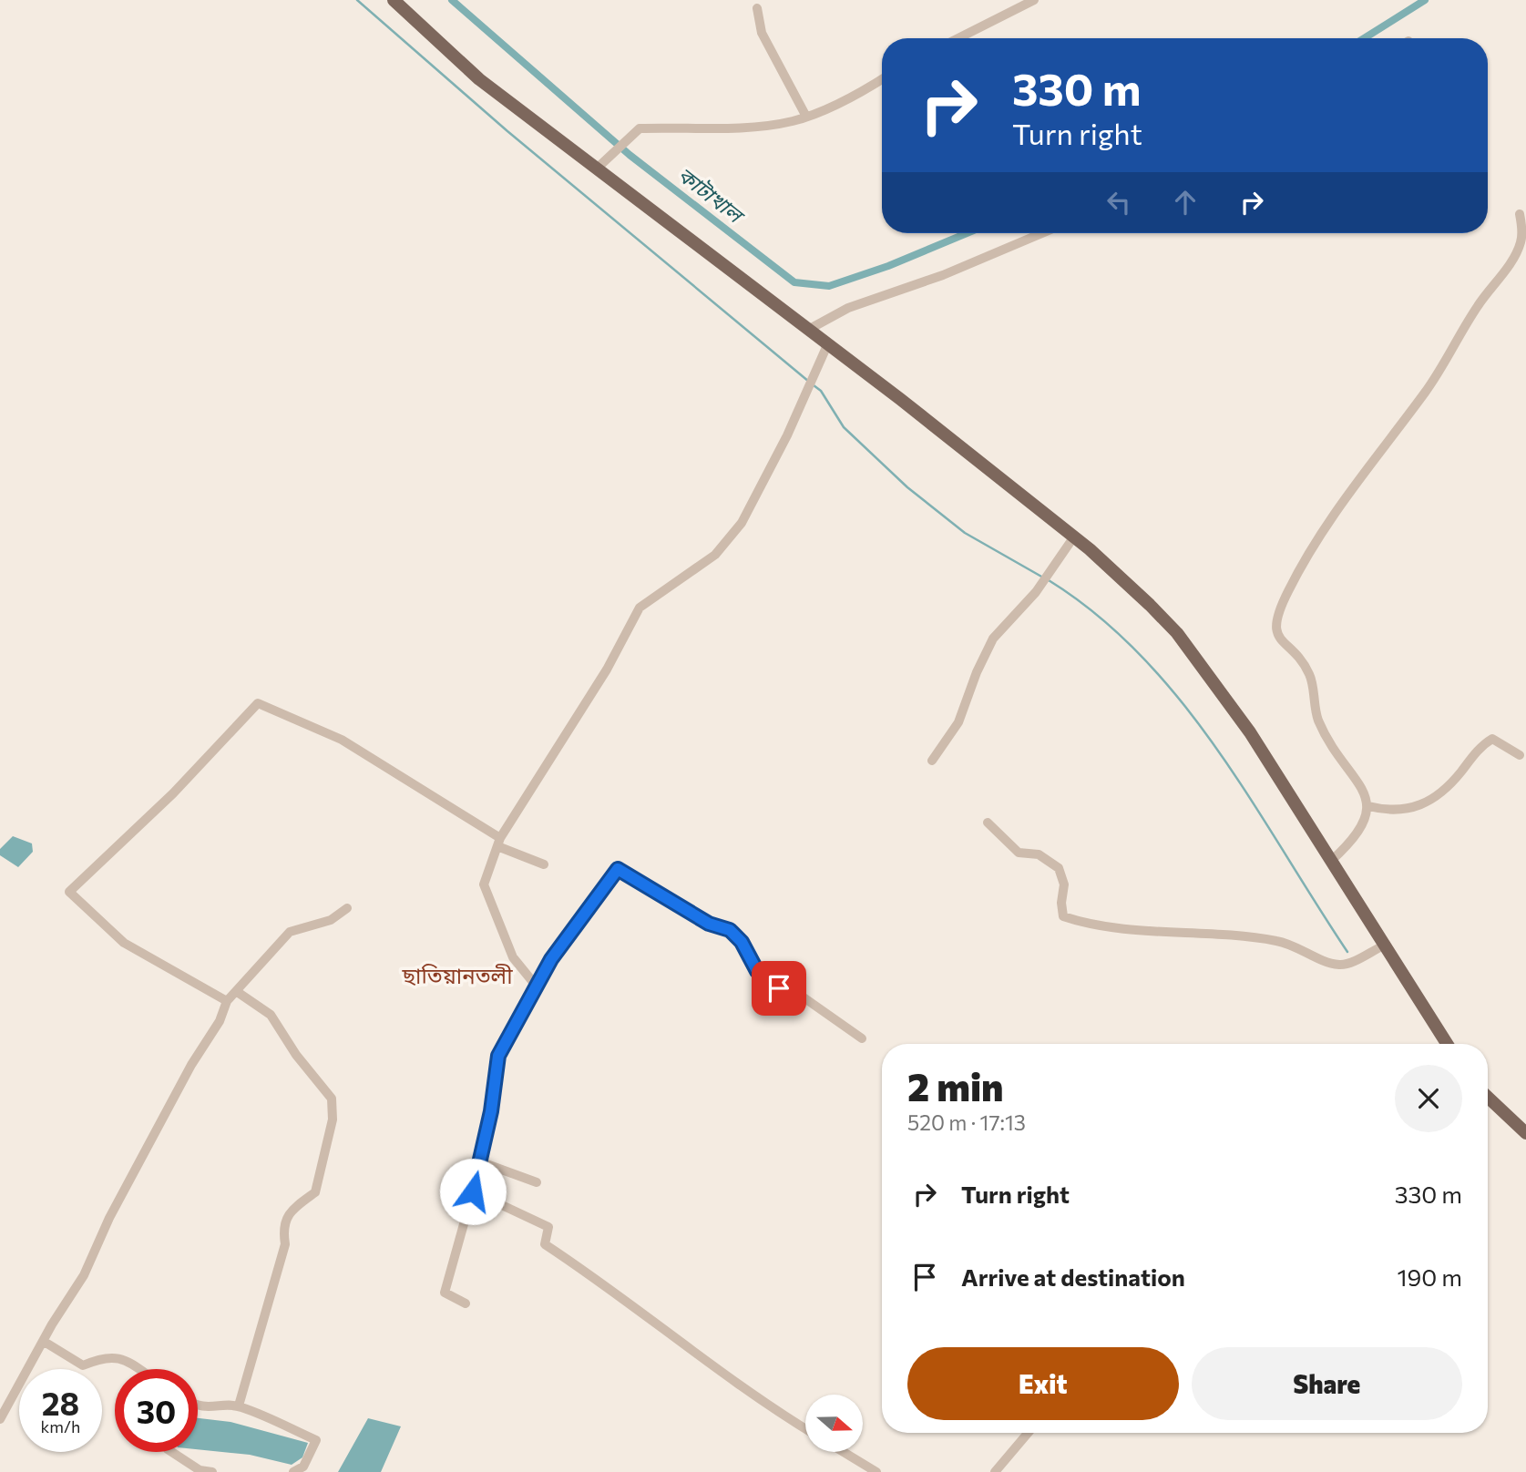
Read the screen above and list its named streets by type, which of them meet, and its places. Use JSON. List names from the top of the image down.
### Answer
{
  "districts": ["ছাতিয়ানতলী"],
  "water": ["কাটাখাল"],
  "north": "right",
  "page": {
    "turn": ["330 m", "Turn right"],
    "heading": ["2 min", "520 m · 17:13"],
    "list": [
      {
        "name": "Turn right",
        "value": "330 m"
      },
      {
        "name": "Arrive at destination",
        "value": "190 m"
      }
    ],
    "buttons": ["Exit", "Share"],
    "speed": "28 km/h",
    "limit": "30"
  }
}
